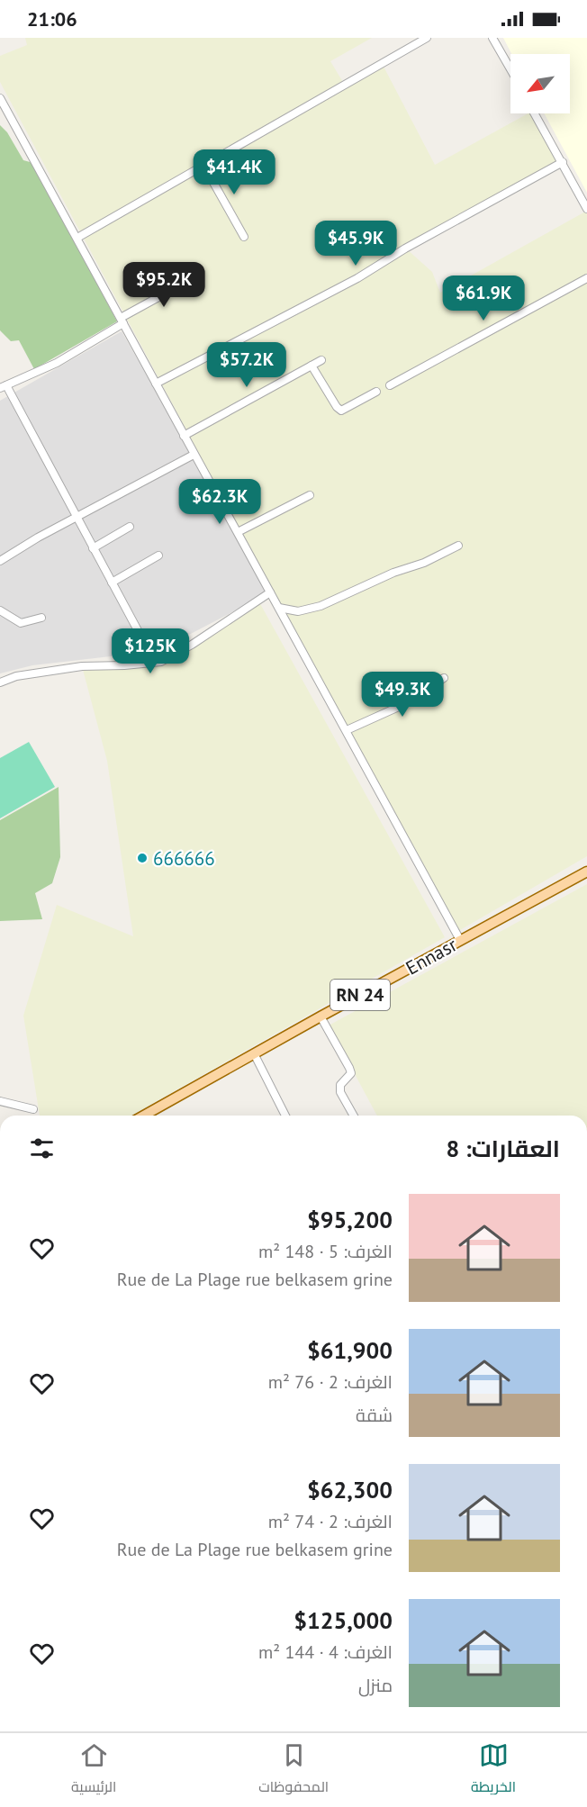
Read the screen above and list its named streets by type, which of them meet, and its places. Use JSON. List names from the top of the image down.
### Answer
{
  "streets": {
    "main road": ["Ennasr", "RN 24"]
  },
  "places": ["666666"],
  "north": "bottom left",
  "page": {
    "status": "21:06",
    "price": [
      "$41.4K",
      "$45.9K",
      "$95.2K",
      "$61.9K",
      "$57.2K",
      "$62.3K",
      "$125K",
      "$49.3K"
    ],
    "heading": "العقارات: 8",
    "list": [
      {
        "name": "$95,200",
        "note": "الغرف: 5 · 148 m² · Rue de La Plage rue belkasem grine"
      },
      {
        "name": "$61,900",
        "note": "الغرف: 2 · 76 m² · شقة"
      },
      {
        "name": "$62,300",
        "note": "الغرف: 2 · 74 m² · Rue de La Plage rue belkasem grine"
      },
      {
        "name": "$125,000",
        "note": "الغرف: 4 · 144 m² · منزل"
      }
    ],
    "tabs": ["الخريطة", "المحفوظات", "الرئيسية"]
  }
}
